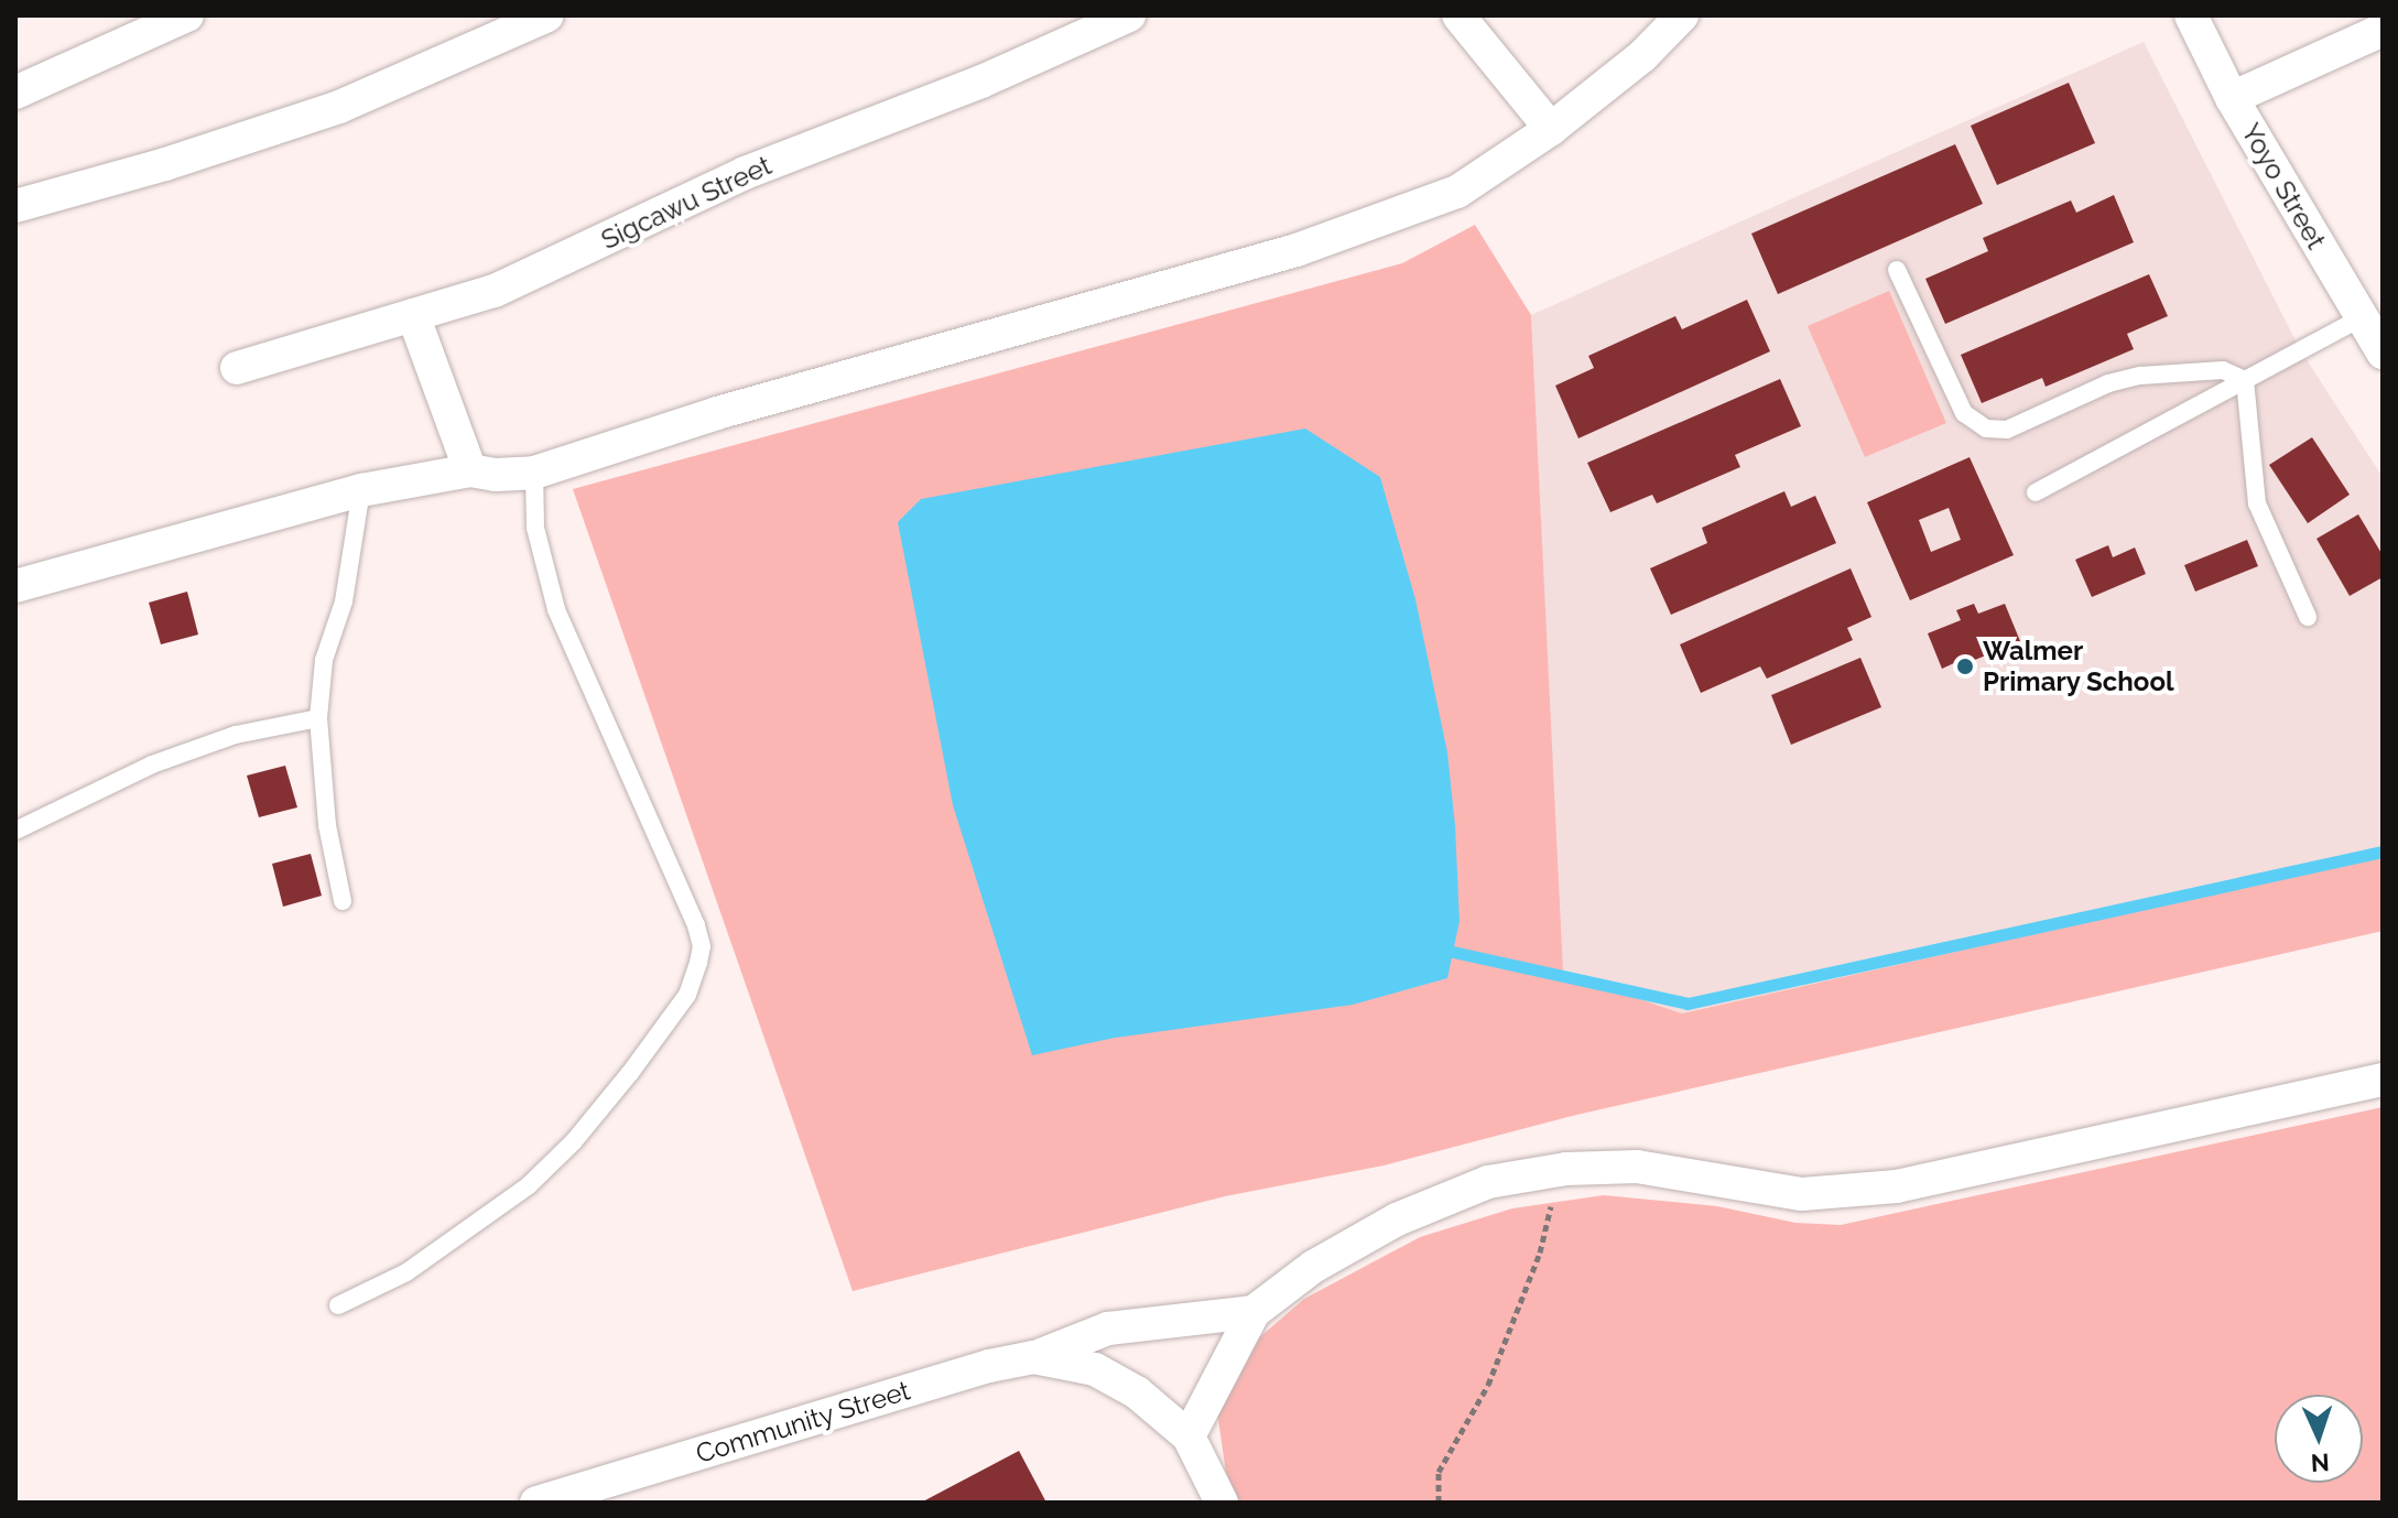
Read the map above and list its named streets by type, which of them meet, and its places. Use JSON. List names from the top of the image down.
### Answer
{
  "streets": {
    "street": ["Yoyo Street", "Sigcawu Street", "Community Street"]
  },
  "places": ["Walmer Primary School"],
  "north": "bottom"
}
